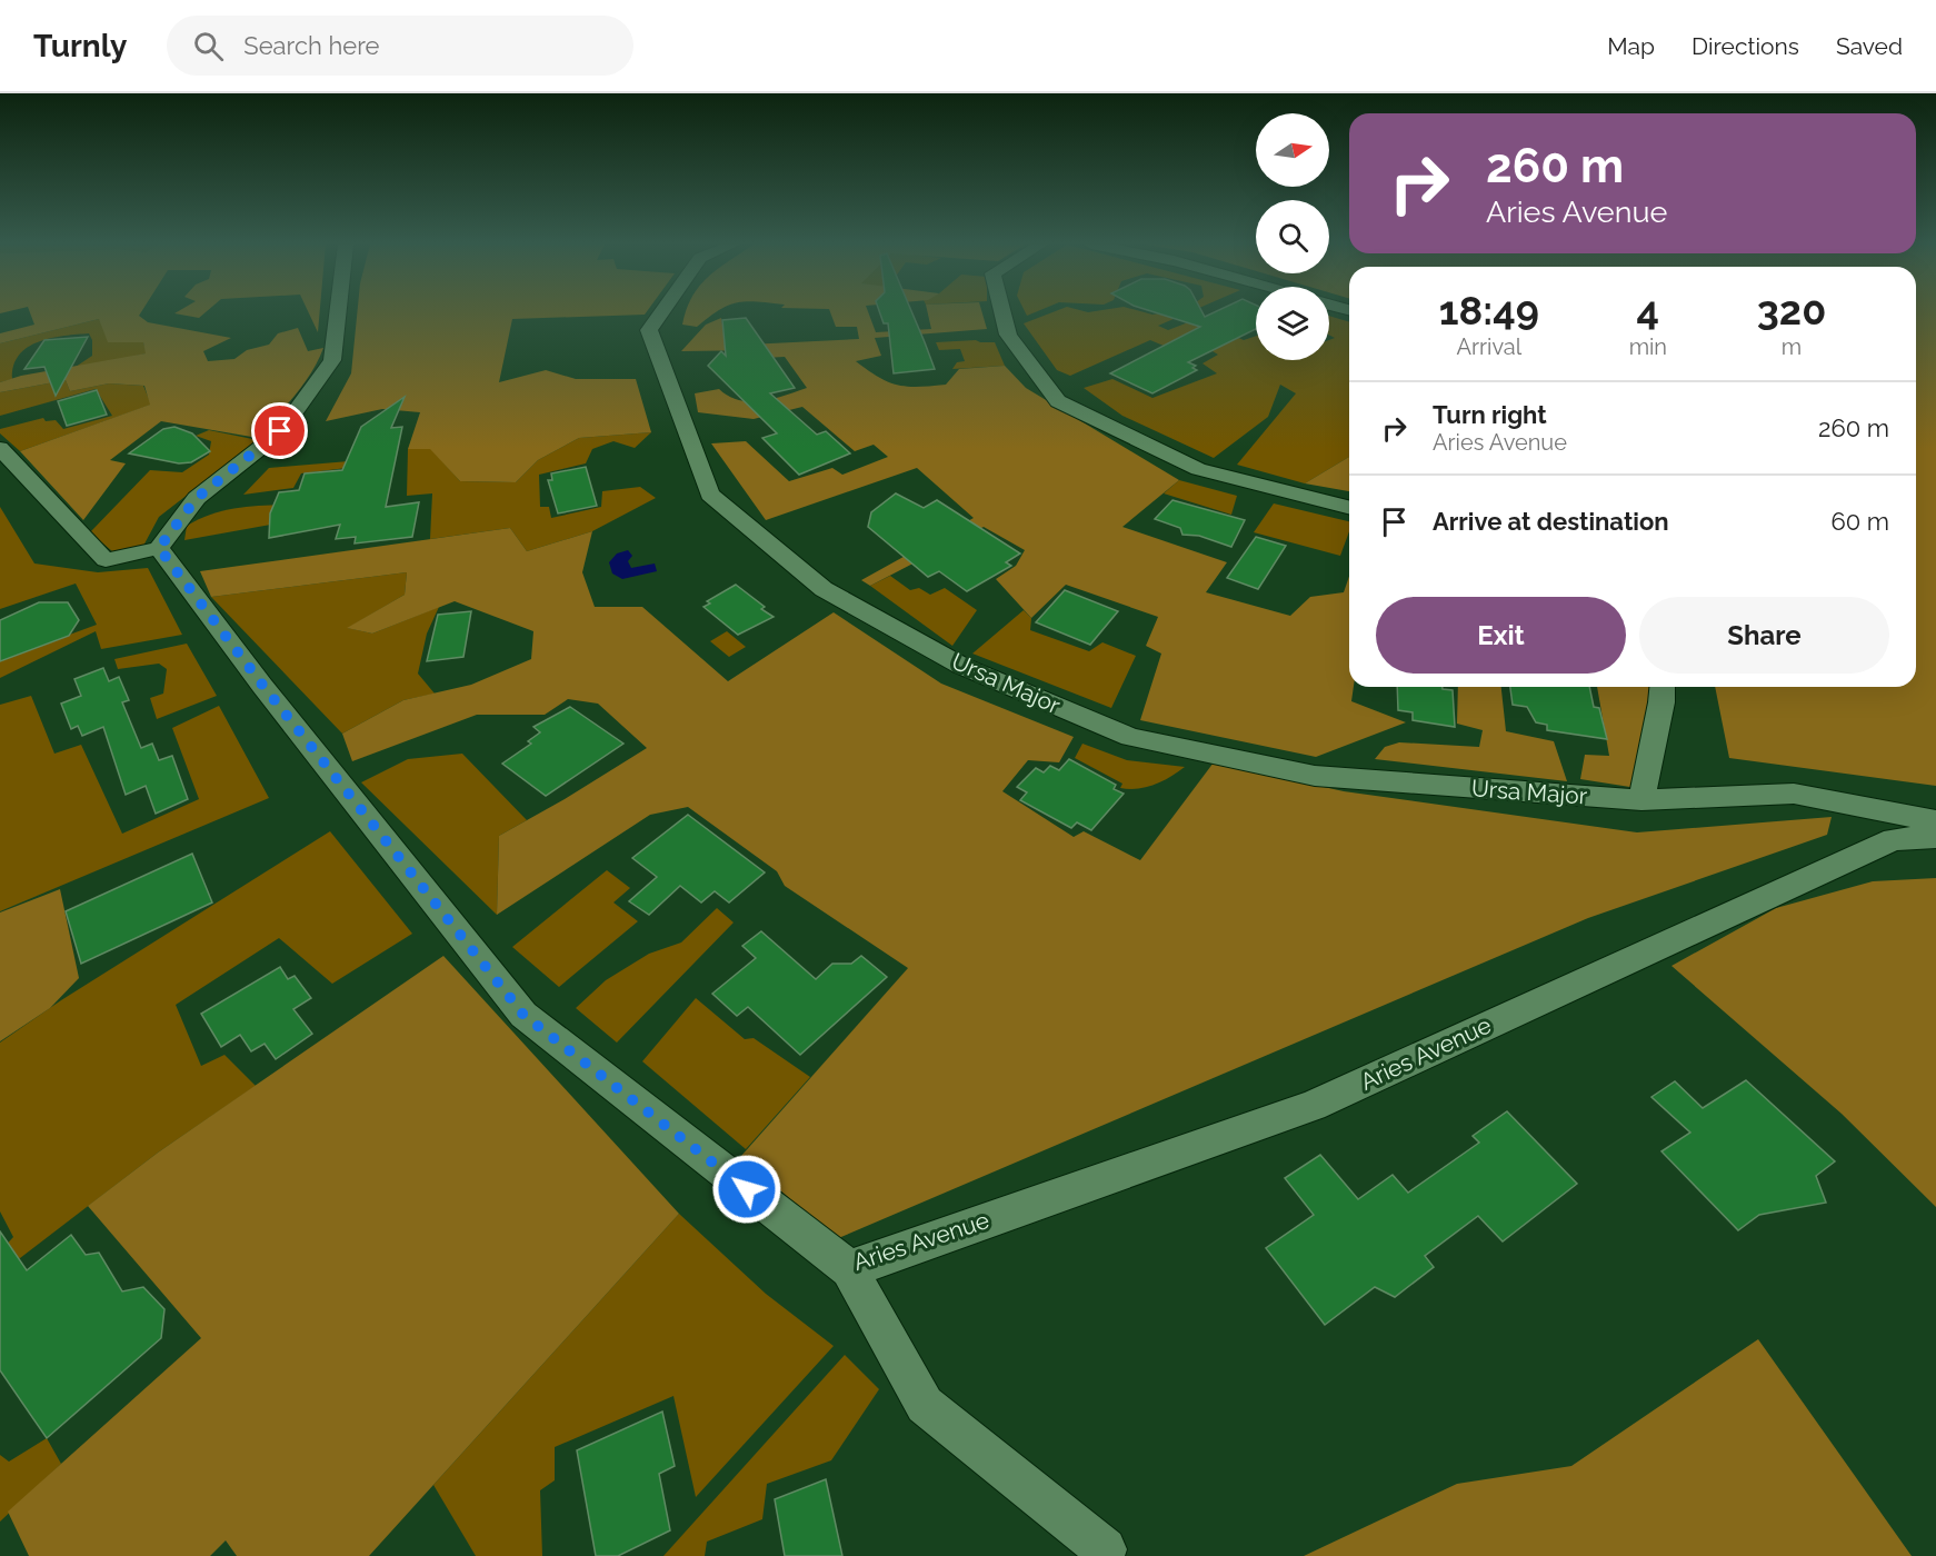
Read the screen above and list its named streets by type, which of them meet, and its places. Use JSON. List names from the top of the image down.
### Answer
{
  "streets": {
    "street": ["Ursa Major", "Aries Avenue"]
  },
  "north": "right",
  "page": {
    "header": "Turnly",
    "search": "Search here",
    "nav": ["Map", "Directions", "Saved"],
    "turn": ["260 m", "Aries Avenue"],
    "eta": [
      "18:49",
      "Arrival",
      "4",
      "min",
      "320",
      "m"
    ],
    "list": [
      {
        "name": "Turn right",
        "note": "Aries Avenue",
        "value": "260 m"
      },
      {
        "name": "Arrive at destination",
        "value": "60 m"
      }
    ],
    "buttons": ["Exit", "Share"]
  }
}
